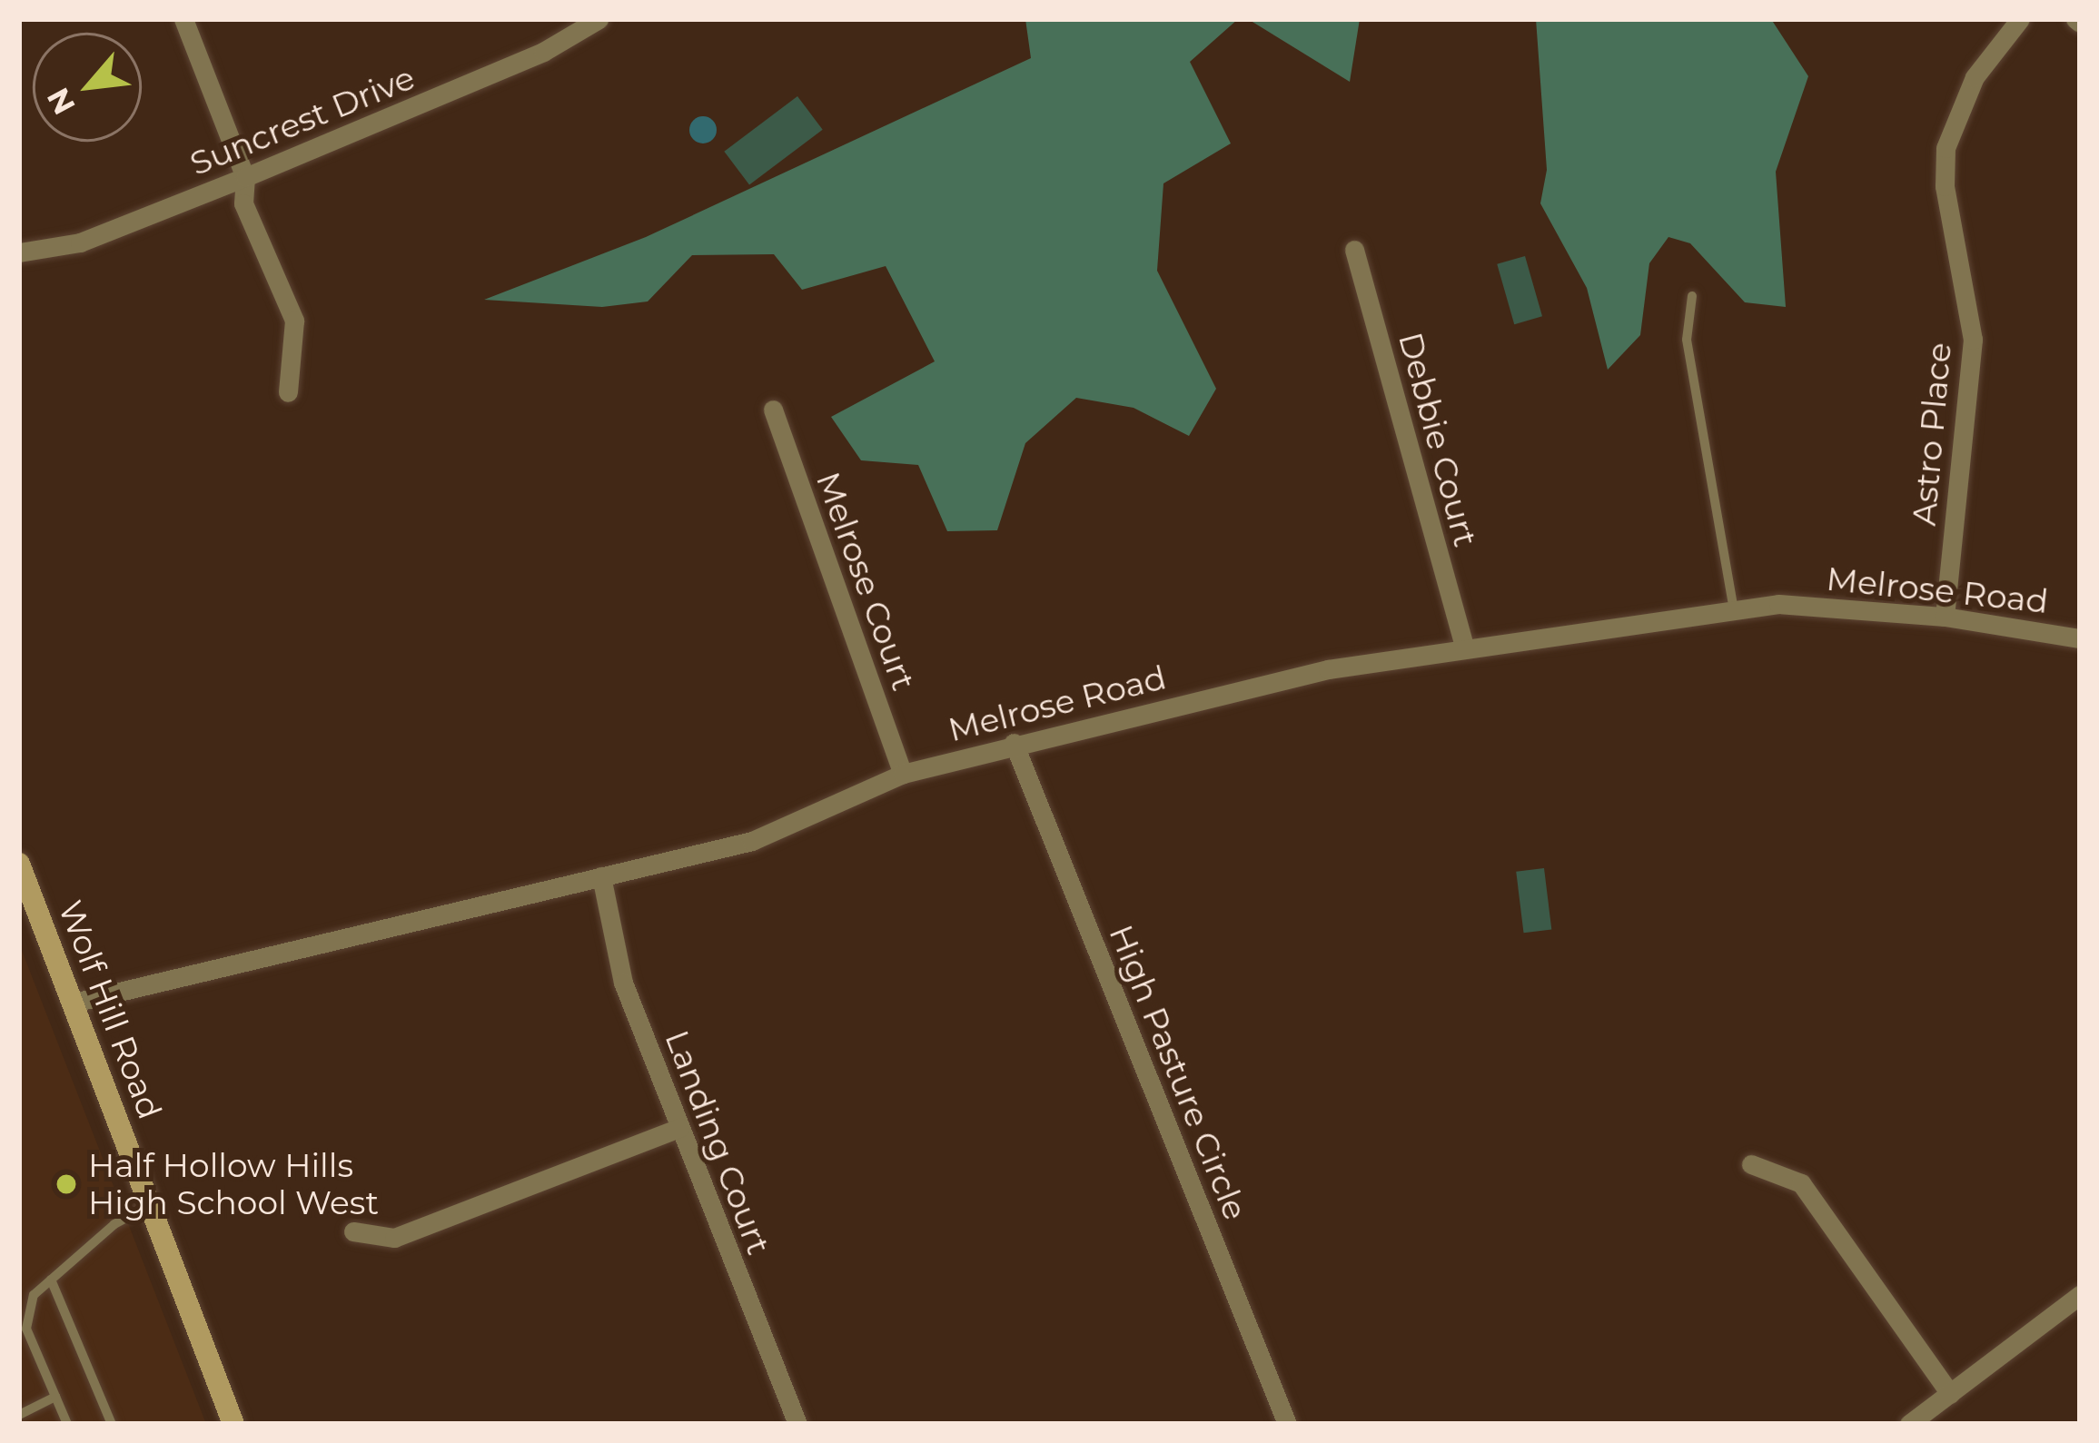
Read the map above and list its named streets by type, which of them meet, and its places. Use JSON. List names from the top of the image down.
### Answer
{
  "streets": {
    "street": [
      "Suncrest Drive",
      "Astro Place",
      "Debbie Court",
      "Melrose Court",
      "Melrose Road",
      "Wolf Hill Road",
      "High Pasture Circle",
      "Landing Court"
    ]
  },
  "crossings": [
    ["Astro Place", "Melrose Road"],
    ["Debbie Court", "Melrose Road"],
    ["Melrose Court", "Melrose Road"],
    ["Melrose Road", "Wolf Hill Road"],
    ["Melrose Road", "High Pasture Circle"],
    ["Melrose Road", "Landing Court"]
  ],
  "places": ["Half Hollow Hills High School West"],
  "north": "bottom left"
}
